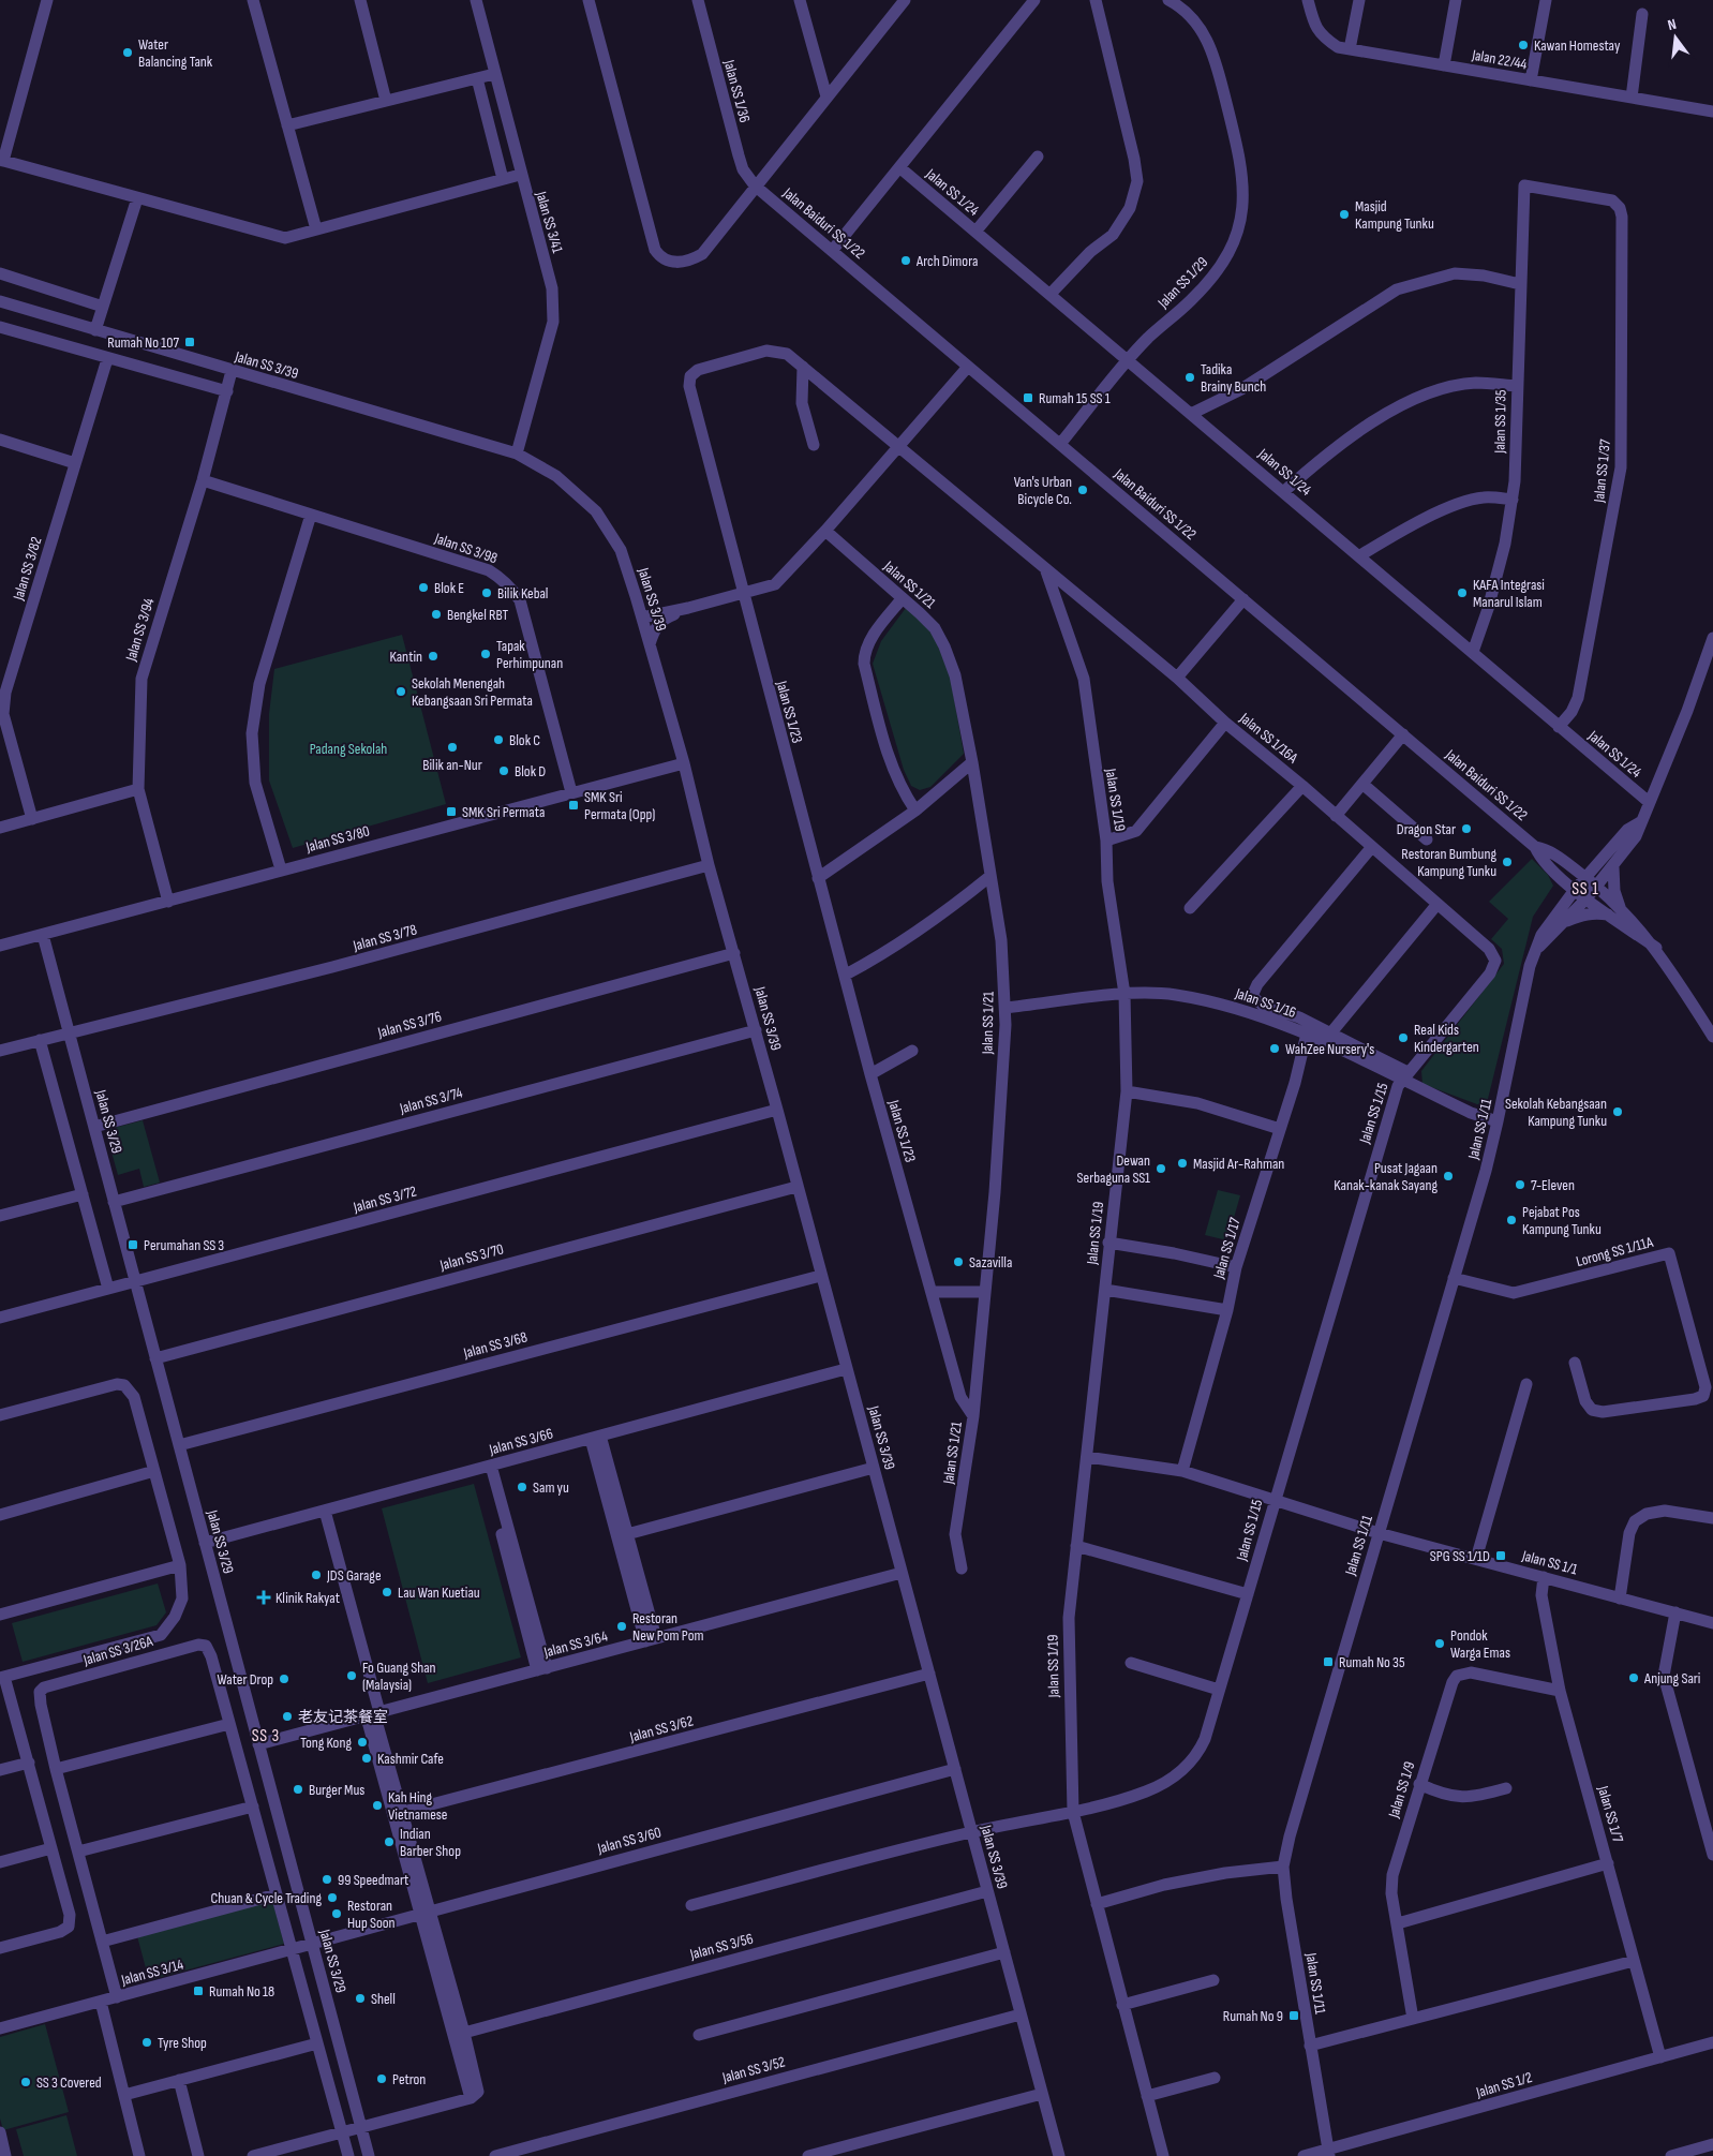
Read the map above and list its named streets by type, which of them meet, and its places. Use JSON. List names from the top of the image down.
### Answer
{
  "streets": {
    "street": [
      "Jalan 22/44",
      "Jalan SS 1/36",
      "Jalan SS 1/24",
      "Jalan SS 3/41",
      "Jalan Baiduri SS 1/22",
      "Jalan SS 1/29",
      "Jalan SS 3/39",
      "Jalan SS 1/35",
      "Jalan SS 1/37",
      "Jalan SS 3/98",
      "Jalan SS 3/82",
      "Jalan SS 1/21",
      "Jalan SS 3/94",
      "Jalan SS 1/23",
      "Jalan SS 1/16A",
      "Jalan SS 1/19",
      "Jalan SS 3/80",
      "Jalan SS 3/78",
      "Jalan SS 1/16",
      "Jalan SS 3/76",
      "Jalan SS 3/74",
      "Jalan SS 1/15",
      "Jalan SS 3/29",
      "Jalan SS 1/11",
      "Jalan SS 3/72",
      "Jalan SS 1/17",
      "Lorong SS 1/11A",
      "Jalan SS 3/70",
      "Jalan SS 3/68",
      "Jalan SS 3/66",
      "Jalan SS 1/1",
      "Jalan SS 3/64",
      "Jalan SS 3/26A",
      "Jalan SS 3/62",
      "Jalan SS 1/9",
      "Jalan SS 1/7",
      "Jalan SS 3/60",
      "Jalan SS 3/56",
      "Jalan SS 3/14",
      "Jalan SS 3/52",
      "Jalan SS 1/2"
    ]
  },
  "crossings": [
    ["Jalan SS 1/36", "Jalan Baiduri SS 1/22"],
    ["Jalan SS 1/24", "Jalan SS 1/29"],
    ["Jalan SS 1/24", "Jalan SS 1/35"],
    ["Jalan SS 1/24", "Jalan SS 1/37"],
    ["Jalan SS 3/41", "Jalan SS 3/39"],
    ["Jalan Baiduri SS 1/22", "Jalan SS 1/29"],
    ["Jalan SS 3/39", "Jalan SS 3/94"],
    ["Jalan SS 3/39", "Jalan SS 3/80"],
    ["Jalan SS 3/39", "Jalan SS 3/78"],
    ["Jalan SS 3/39", "Jalan SS 3/76"],
    ["Jalan SS 3/39", "Jalan SS 3/74"],
    ["Jalan SS 3/39", "Jalan SS 1/15"],
    ["Jalan SS 3/39", "Jalan SS 3/72"],
    ["Jalan SS 3/39", "Jalan SS 3/70"],
    ["Jalan SS 3/39", "Jalan SS 3/68"],
    ["Jalan SS 3/39", "Jalan SS 3/66"],
    ["Jalan SS 3/39", "Jalan SS 3/64"],
    ["Jalan SS 3/39", "Jalan SS 3/62"],
    ["Jalan SS 3/39", "Jalan SS 3/60"],
    ["Jalan SS 3/39", "Jalan SS 3/56"],
    ["Jalan SS 3/39", "Jalan SS 3/52"],
    ["Jalan SS 1/35", "Jalan SS 1/37"],
    ["Jalan SS 3/98", "Jalan SS 3/94"],
    ["Jalan SS 3/98", "Jalan SS 3/80"],
    ["Jalan SS 1/21", "Jalan SS 1/23"],
    ["Jalan SS 1/21", "Jalan SS 1/16"],
    ["Jalan SS 3/94", "Jalan SS 3/80"],
    ["Jalan SS 1/23", "Jalan SS 1/16A"],
    ["Jalan SS 1/16A", "Jalan SS 1/19"],
    ["Jalan SS 1/16A", "Jalan SS 1/16"],
    ["Jalan SS 1/16A", "Jalan SS 1/15"],
    ["Jalan SS 1/19", "Jalan SS 1/16"],
    ["Jalan SS 1/19", "Jalan SS 1/15"],
    ["Jalan SS 1/19", "Jalan SS 1/1"],
    ["Jalan SS 3/80", "Jalan SS 3/29"],
    ["Jalan SS 3/78", "Jalan SS 3/29"],
    ["Jalan SS 1/16", "Jalan SS 1/15"],
    ["Jalan SS 1/16", "Jalan SS 1/11"],
    ["Jalan SS 1/16", "Jalan SS 1/17"],
    ["Jalan SS 3/76", "Jalan SS 3/29"],
    ["Jalan SS 3/74", "Jalan SS 3/29"],
    ["Jalan SS 1/15", "Jalan SS 1/1"],
    ["Jalan SS 3/29", "Jalan SS 3/72"],
    ["Jalan SS 3/29", "Jalan SS 3/70"],
    ["Jalan SS 3/29", "Jalan SS 3/68"],
    ["Jalan SS 3/29", "Jalan SS 3/66"],
    ["Jalan SS 3/29", "Jalan SS 3/64"],
    ["Jalan SS 3/29", "Jalan SS 3/60"],
    ["Jalan SS 3/29", "Jalan SS 3/14"],
    ["Jalan SS 1/11", "Lorong SS 1/11A"],
    ["Jalan SS 1/11", "Jalan SS 1/1"],
    ["Jalan SS 1/11", "Jalan SS 1/2"],
    ["Jalan SS 1/17", "Jalan SS 1/1"],
    ["Jalan SS 1/1", "Jalan SS 1/7"],
    ["Jalan SS 3/26A", "Jalan SS 3/14"],
    ["Jalan SS 1/9", "Jalan SS 1/7"],
    ["Jalan SS 1/7", "Jalan SS 1/2"],
    ["Jalan SS 3/60", "Jalan SS 3/14"]
  ],
  "districts": ["SS 1", "SS 3"],
  "parks": ["Padang Sekolah"],
  "places": {
    "other": [
      "Kawan Homestay",
      "Water Balancing Tank",
      "Masjid Kampung Tunku",
      "Arch Dimora",
      "Tadika Brainy Bunch",
      "Van's Urban Bicycle Co.",
      "Blok E",
      "Bilik Kebal",
      "KAFA Integrasi Manarul Islam",
      "Bengkel RBT",
      "Tapak Perhimpunan",
      "Kantin",
      "Sekolah Menengah Kebangsaan Sri Permata",
      "Blok C",
      "Bilik an-Nur",
      "Blok D",
      "Dragon Star",
      "Restoran Bumbung Kampung Tunku",
      "Real Kids Kindergarten",
      "WahZee Nursery's",
      "Sekolah Kebangsaan Kampung Tunku",
      "Masjid Ar-Rahman",
      "Dewan Serbaguna SS1",
      "Pusat Jagaan Kanak-kanak Sayang",
      "7-Eleven",
      "Pejabat Pos Kampung Tunku",
      "Sazavilla",
      "Sam yu",
      "JDS Garage",
      "Lau Wan Kuetiau",
      "Restoran New Pom Pom",
      "Pondok Warga Emas",
      "Fo Guang Shan (Malaysia)",
      "Anjung Sari",
      "Water Drop",
      "老友记茶餐室",
      "Tong Kong",
      "Kashmir Cafe",
      "Burger Mus",
      "Kah Hing Vietnamese",
      "Indian Barber Shop",
      "99 Speedmart",
      "Chuan & Cycle Trading",
      "Restoran Hup Soon",
      "Shell",
      "Tyre Shop",
      "Petron",
      "SS 3 Covered"
    ],
    "transit": [
      "Rumah No 107",
      "Rumah 15 SS 1",
      "SMK Sri Permata (Opp)",
      "SMK Sri Permata",
      "Perumahan SS 3",
      "SPG SS 1/1D",
      "Rumah No 35",
      "Rumah No 18",
      "Rumah No 9"
    ],
    "health": ["Klinik Rakyat"]
  },
  "north": "top"
}
